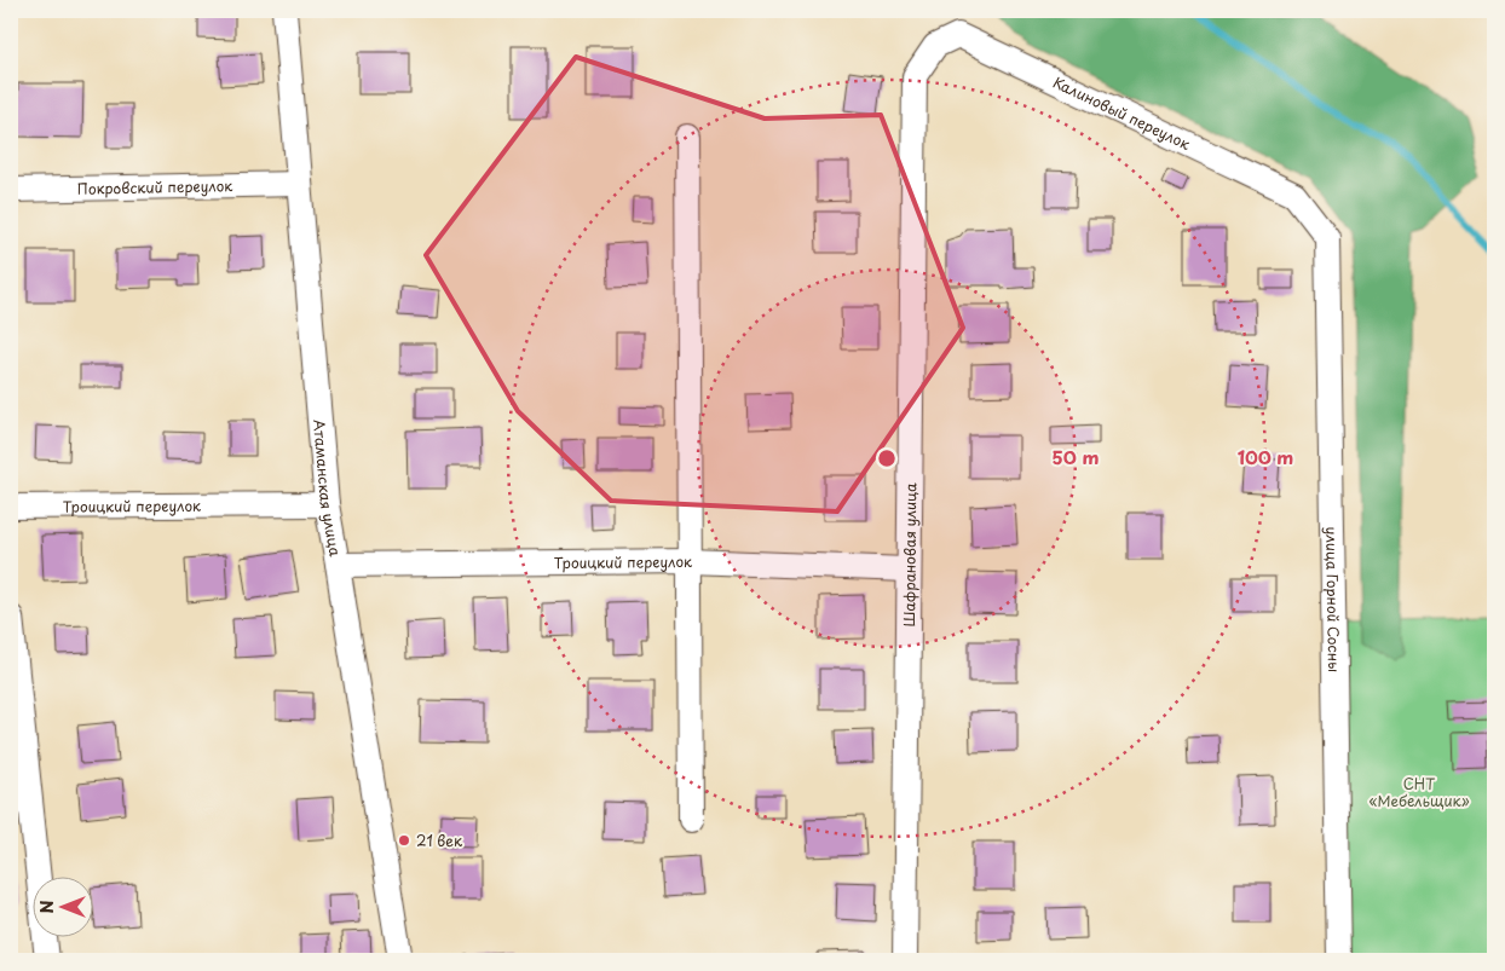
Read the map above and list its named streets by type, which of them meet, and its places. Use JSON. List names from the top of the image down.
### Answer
{
  "streets": {
    "street": [
      "Калиновый переулок",
      "Покровский переулок",
      "Атаманская улица",
      "Троицкий переулок",
      "Шафрановая улица",
      "улица Горной Сосны"
    ]
  },
  "crossings": [
    ["Калиновый переулок", "Шафрановая улица"],
    ["Калиновый переулок", "улица Горной Сосны"],
    ["Покровский переулок", "Атаманская улица"],
    ["Атаманская улица", "Троицкий переулок"],
    ["Троицкий переулок", "Шафрановая улица"]
  ],
  "parks": ["СНТ «Мебельщик»"],
  "places": ["21 век"],
  "north": "left",
  "rings": ["50 m", "100 m"]
}
